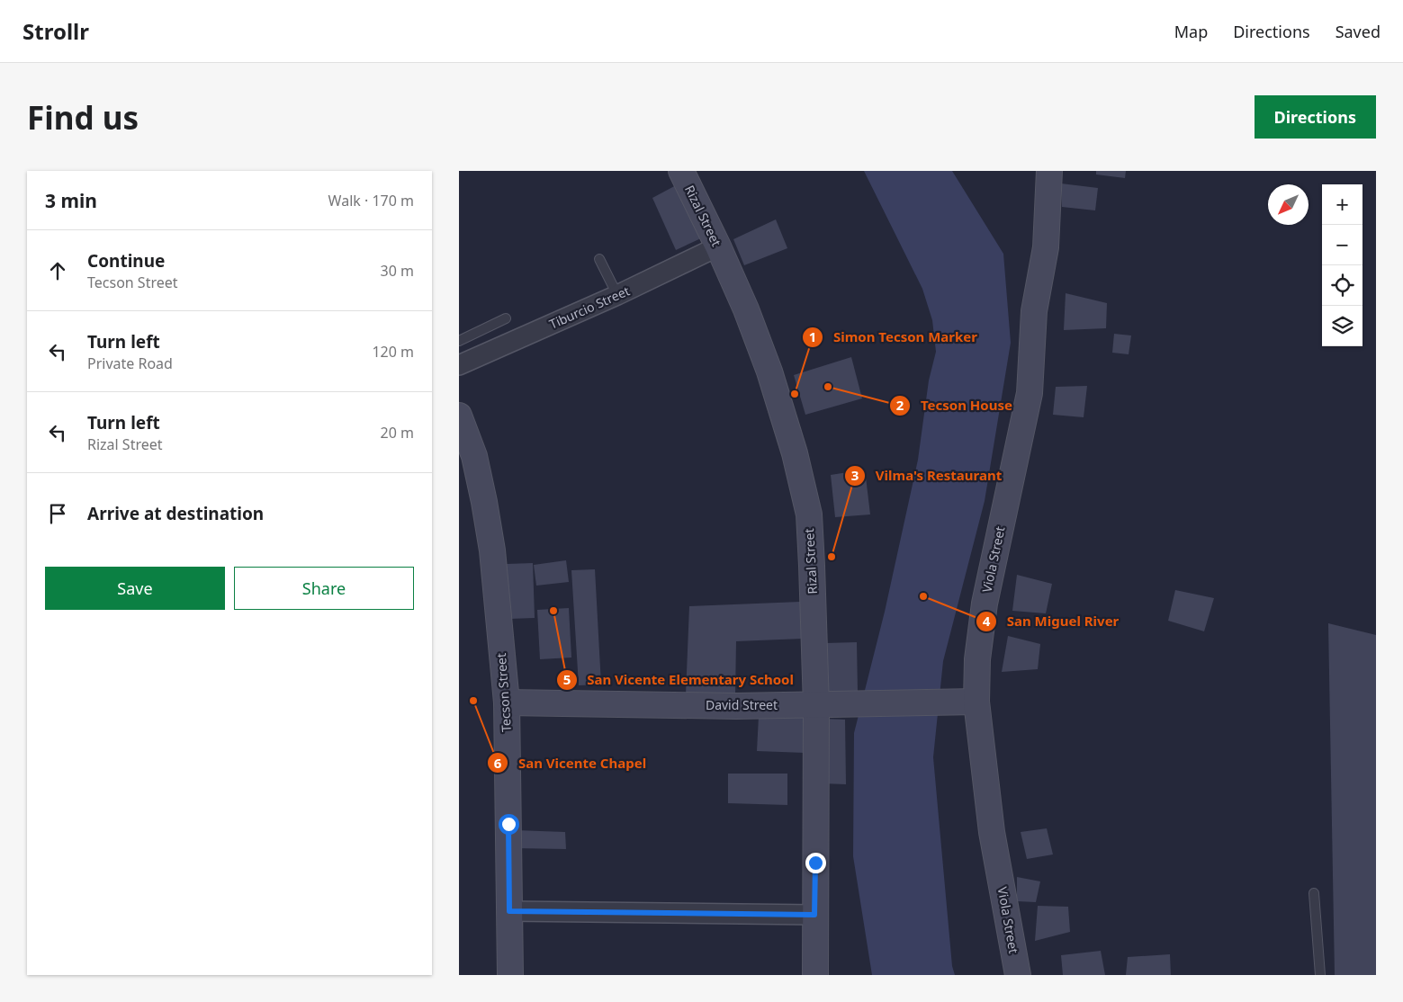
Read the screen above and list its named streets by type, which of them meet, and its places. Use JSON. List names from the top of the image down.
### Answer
{
  "streets": {
    "street": [
      "Rizal Street",
      "Tiburcio Street",
      "Viola Street",
      "Tecson Street",
      "David Street"
    ]
  },
  "crossings": [
    ["Rizal Street", "Tiburcio Street"],
    ["Rizal Street", "David Street"],
    ["Viola Street", "David Street"],
    ["Tecson Street", "David Street"]
  ],
  "places": [
    "Tecson House",
    "Simon Tecson Marker",
    "Vilma's Restaurant",
    "San Miguel River",
    "San Vicente Elementary School",
    "San Vicente Chapel"
  ],
  "north": "bottom left",
  "page": {
    "header": "Strollr",
    "nav": ["Map", "Directions", "Saved"],
    "buttons": [
      "Directions",
      ["Save", "Share"]
    ],
    "title": "Find us",
    "heading": ["3 min", "Walk · 170 m"],
    "map_buttons": ["+", "−"],
    "list": [
      ["Continue", "Tecson Street", "30 m"],
      ["Turn left", "Private Road", "120 m"],
      ["Turn left", "Rizal Street", "20 m"],
      "Arrive at destination"
    ]
  }
}
